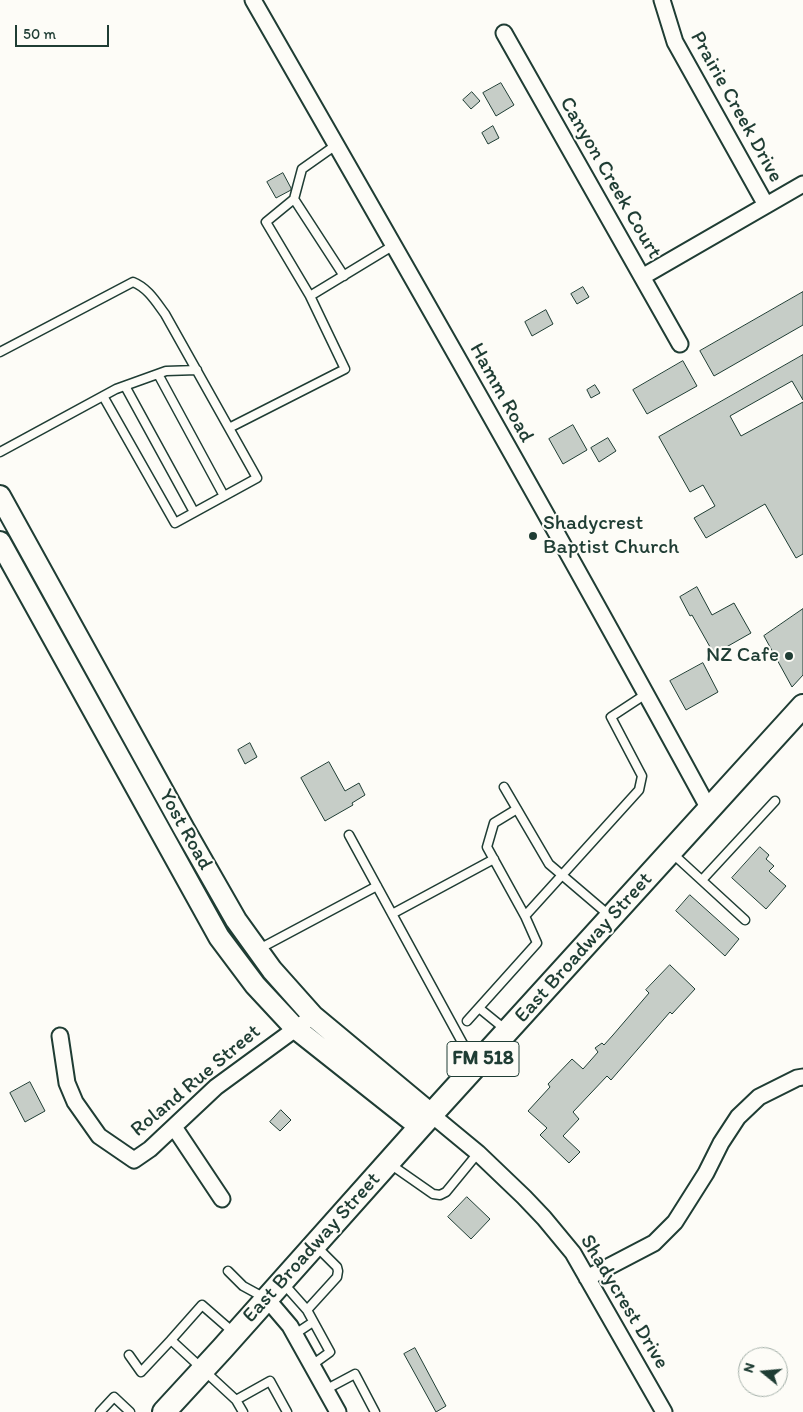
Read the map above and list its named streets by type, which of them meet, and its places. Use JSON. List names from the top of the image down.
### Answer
{
  "streets": {
    "main road": ["Yost Road", "East Broadway Street", "FM 518"],
    "street": [
      "Prairie Creek Drive",
      "Canyon Creek Court",
      "Hamm Road",
      "Roland Rue Street",
      "Shadycrest Drive"
    ]
  },
  "crossings": [
    ["Hamm Road", "East Broadway Street"],
    ["Yost Road", "East Broadway Street"],
    ["Yost Road", "Roland Rue Street"],
    ["Yost Road", "Shadycrest Drive"],
    ["East Broadway Street", "Shadycrest Drive"]
  ],
  "places": ["Shadycrest Baptist Church", "NZ Cafe"],
  "scale_bar": "50 m",
  "north": "left"
}
